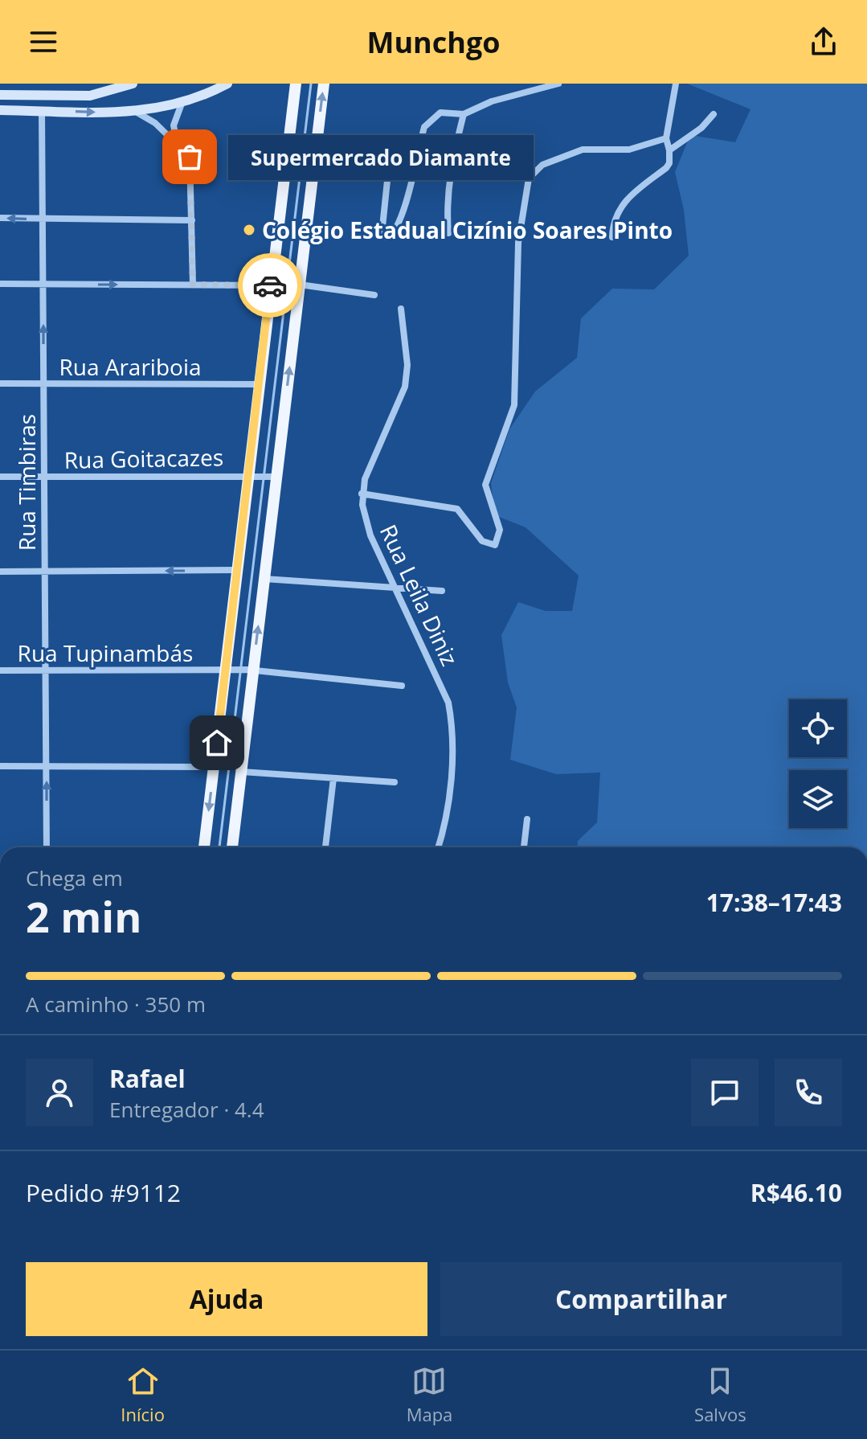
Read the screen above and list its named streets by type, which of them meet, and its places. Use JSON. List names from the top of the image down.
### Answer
{
  "streets": {
    "street": [
      "Rua Arariboia",
      "Rua Goitacazes",
      "Rua Timbiras",
      "Rua Leila Diniz",
      "Rua Tupinambás"
    ]
  },
  "crossings": [
    ["Rua Arariboia", "Rua Timbiras"],
    ["Rua Goitacazes", "Rua Timbiras"],
    ["Rua Timbiras", "Rua Tupinambás"]
  ],
  "places": ["Supermercado Diamante", "Colégio Estadual Cizínio Soares Pinto"],
  "page": {
    "header": "Munchgo",
    "bubble": "Supermercado Diamante",
    "heading": ["2 min", "Chega em", "17:38–17:43"],
    "panel": [
      "Rafael",
      "Entregador · 4.4",
      "Pedido #9112",
      "R$46.10"
    ],
    "bar": "A caminho · 350 m",
    "buttons": ["Ajuda", "Compartilhar"],
    "tabs": ["Início", "Mapa", "Salvos"]
  }
}
